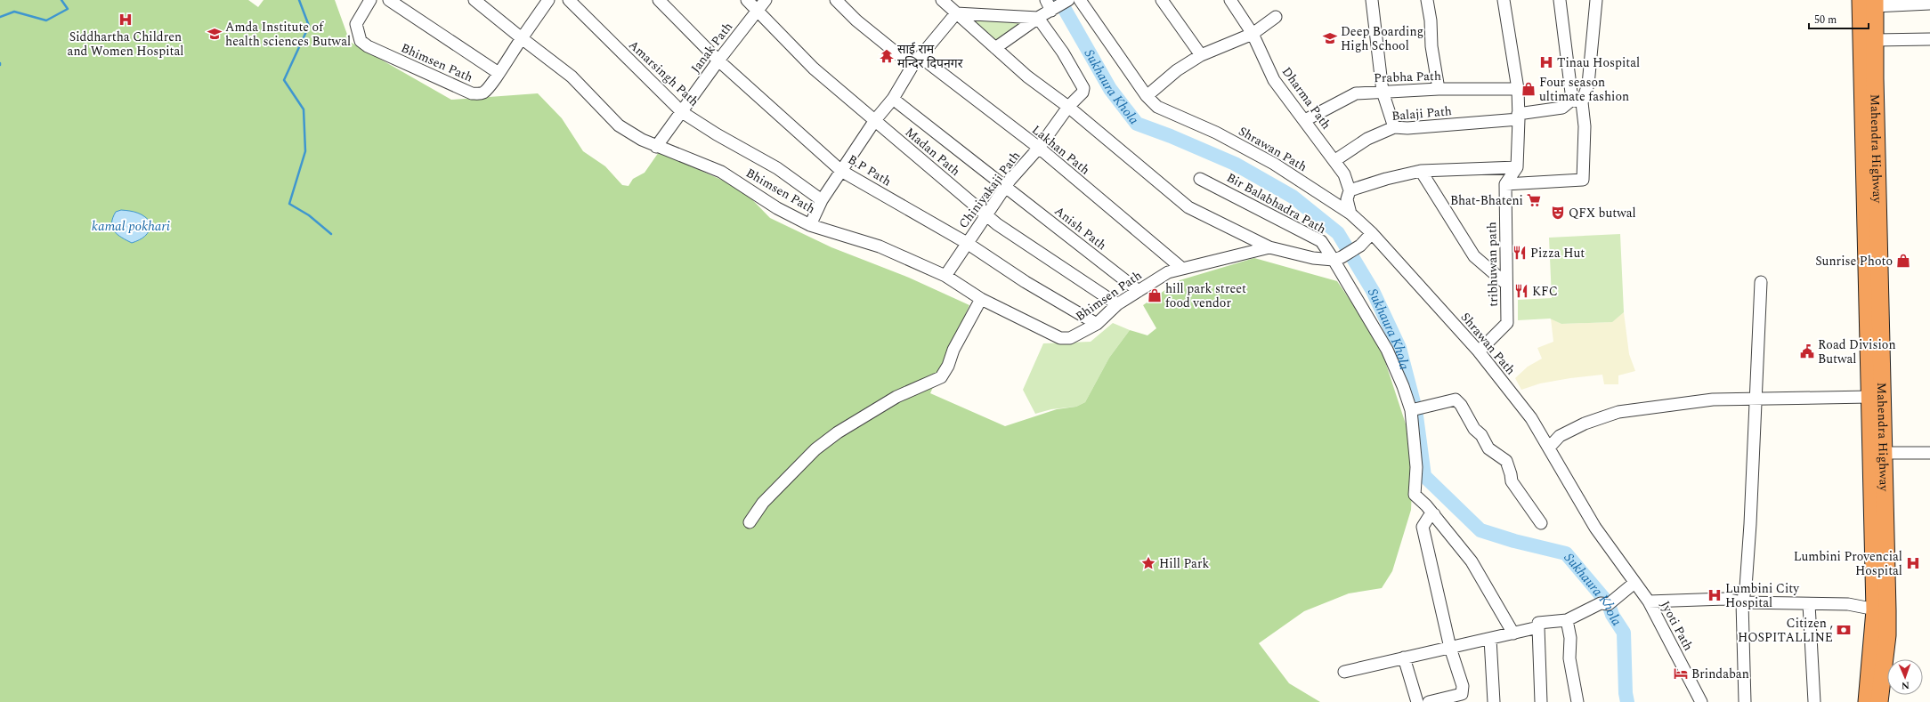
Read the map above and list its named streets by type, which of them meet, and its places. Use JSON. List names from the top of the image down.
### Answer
{
  "streets": {
    "highway": ["Mahendra Highway"],
    "street": [
      "Janak Path",
      "Bhimsen Path",
      "Amarsingh Path",
      "Prabha Path",
      "Dharma Path",
      "Balaji Path",
      "Shrawan Path",
      "Lakhan Path",
      "Madan Path",
      "B.P Path",
      "Chiniyakaji Path",
      "Bir Balabhadra Path",
      "Anish Path",
      "tribhuwan path",
      "Jyoti Path"
    ]
  },
  "crossings": [
    ["Janak Path", "Bhimsen Path"],
    ["Janak Path", "Amarsingh Path"],
    ["Janak Path", "Madan Path"],
    ["Janak Path", "B.P Path"],
    ["Bhimsen Path", "Lakhan Path"],
    ["Bhimsen Path", "Madan Path"],
    ["Bhimsen Path", "B.P Path"],
    ["Bhimsen Path", "Chiniyakaji Path"],
    ["Bhimsen Path", "Anish Path"],
    ["Prabha Path", "Dharma Path"],
    ["Dharma Path", "Balaji Path"],
    ["Dharma Path", "Shrawan Path"],
    ["Shrawan Path", "tribhuwan path"],
    ["Shrawan Path", "Jyoti Path"],
    ["Lakhan Path", "Chiniyakaji Path"],
    ["Madan Path", "Chiniyakaji Path"],
    ["B.P Path", "Chiniyakaji Path"],
    ["Chiniyakaji Path", "Anish Path"]
  ],
  "water": ["Sukhaura Khola", "kamal pokhari"],
  "places": {
    "hospital": [
      "Siddhartha Children and Women Hospital",
      "Tinau Hospital",
      "Lumbini Provencial Hospital",
      "Lumbini City Hospital"
    ],
    "school or university": ["Amda Institute of health sciences Butwal", "Deep Boarding High School"],
    "temple": ["साई राम मन्दिर दिपनगर"],
    "shop": ["Four season ultimate fashion", "Sunrise Photo", "hill park street food vendor"],
    "supermarket": ["Bhat-Bhateni"],
    "theatre": ["QFX butwal"],
    "restaurant": ["Pizza Hut", "KFC"],
    "public building": ["Road Division Butwal"],
    "place": ["Hill Park"],
    "bank": ["Citizen , HOSPITALLINE"],
    "hotel": ["Brindaban"]
  },
  "scale_bar": "50 m",
  "north": "bottom"
}
